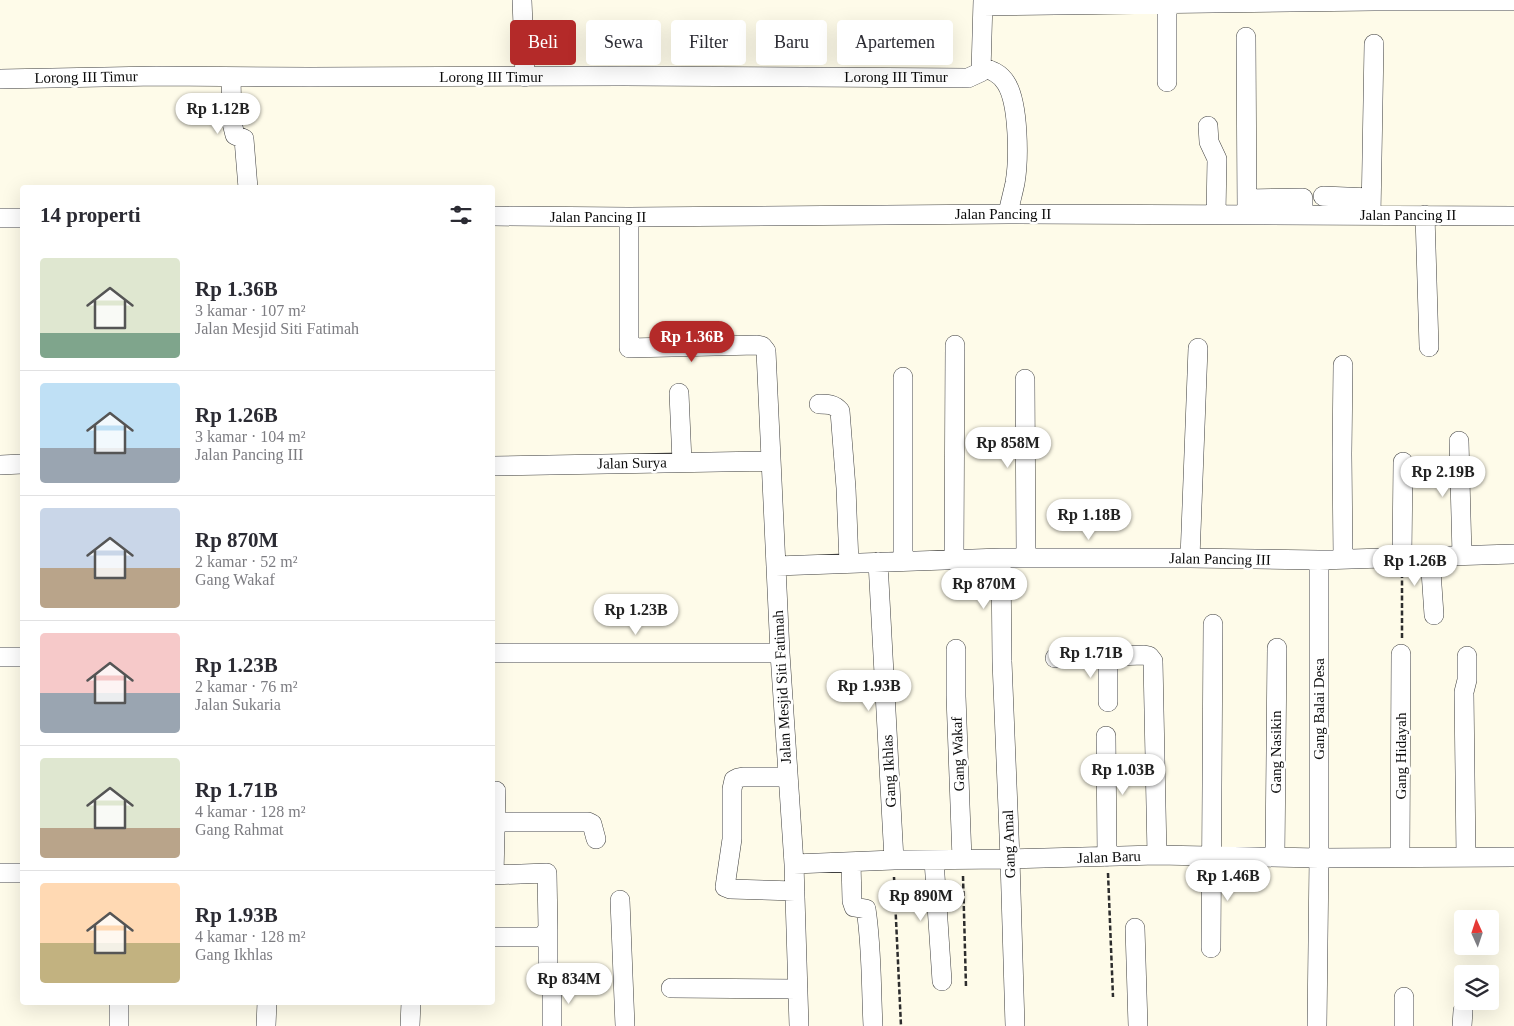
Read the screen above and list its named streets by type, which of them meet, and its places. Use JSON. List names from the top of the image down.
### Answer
{
  "streets": {
    "street": [
      "Lorong III Timur",
      "Jalan Pancing II",
      "Jalan Surya",
      "Jalan Pancing III",
      "Jalan Mesjid Siti Fatimah",
      "Gang Balai Desa",
      "Gang Nasikin",
      "Gang Wakaf",
      "Gang Hidayah",
      "Gang Ikhlas",
      "Gang Amal",
      "Jalan Baru"
    ]
  },
  "crossings": [
    ["Jalan Pancing II", "Jalan Mesjid Siti Fatimah"],
    ["Jalan Surya", "Jalan Mesjid Siti Fatimah"],
    ["Jalan Pancing III", "Jalan Mesjid Siti Fatimah"],
    ["Jalan Pancing III", "Gang Balai Desa"],
    ["Jalan Pancing III", "Gang Ikhlas"],
    ["Jalan Pancing III", "Gang Amal"],
    ["Jalan Mesjid Siti Fatimah", "Jalan Baru"],
    ["Gang Balai Desa", "Jalan Baru"],
    ["Gang Nasikin", "Jalan Baru"],
    ["Gang Wakaf", "Jalan Baru"],
    ["Gang Hidayah", "Jalan Baru"],
    ["Gang Ikhlas", "Jalan Baru"],
    ["Gang Amal", "Jalan Baru"]
  ],
  "north": "top",
  "page": {
    "chip": [
      "Beli",
      "Sewa",
      "Filter",
      "Baru",
      "Apartemen"
    ],
    "price": [
      "Rp 1.12B",
      "Rp 1.36B",
      "Rp 858M",
      "Rp 2.19B",
      "Rp 1.18B",
      "Rp 1.26B",
      "Rp 870M",
      "Rp 1.23B",
      "Rp 1.71B",
      "Rp 1.93B",
      "Rp 1.03B",
      "Rp 1.46B",
      "Rp 890M",
      "Rp 834M"
    ],
    "heading": "14 properti",
    "list": [
      {
        "name": "Rp 1.36B",
        "note": "3 kamar · 107 m² · Jalan Mesjid Siti Fatimah"
      },
      {
        "name": "Rp 1.26B",
        "note": "3 kamar · 104 m² · Jalan Pancing III"
      },
      {
        "name": "Rp 870M",
        "note": "2 kamar · 52 m² · Gang Wakaf"
      },
      {
        "name": "Rp 1.23B",
        "note": "2 kamar · 76 m² · Jalan Sukaria"
      },
      {
        "name": "Rp 1.71B",
        "note": "4 kamar · 128 m² · Gang Rahmat"
      },
      {
        "name": "Rp 1.93B",
        "note": "4 kamar · 128 m² · Gang Ikhlas"
      }
    ]
  }
}
